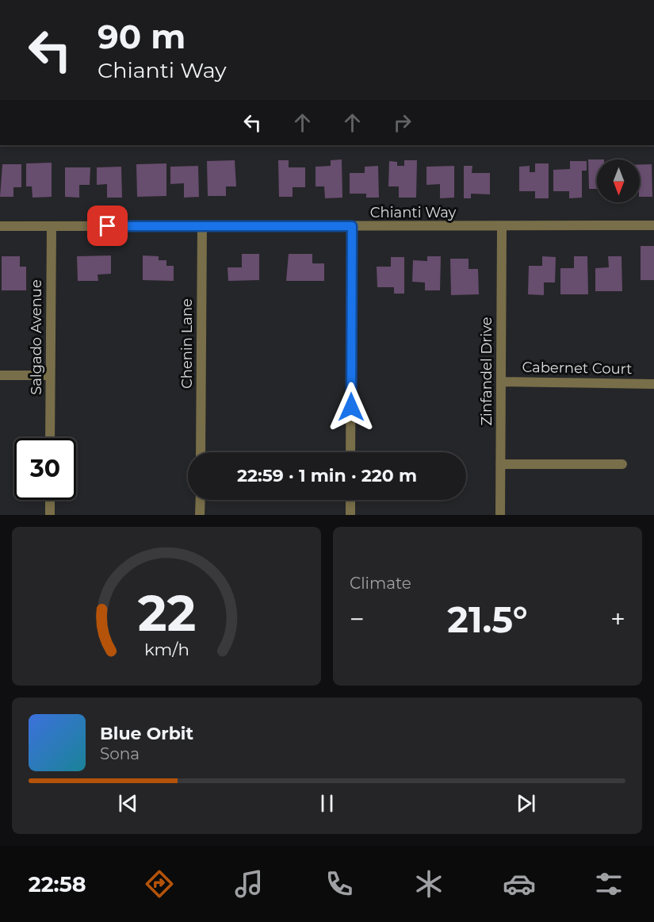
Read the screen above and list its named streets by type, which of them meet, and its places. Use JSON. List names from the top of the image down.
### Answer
{
  "streets": {
    "street": [
      "Chianti Way",
      "Salgado Avenue",
      "Chenin Lane",
      "Cabernet Court",
      "Zinfandel Drive"
    ]
  },
  "crossings": [
    ["Chianti Way", "Salgado Avenue"],
    ["Chianti Way", "Chenin Lane"],
    ["Chianti Way", "Zinfandel Drive"],
    ["Cabernet Court", "Zinfandel Drive"]
  ],
  "north": "bottom",
  "page": {
    "turn": ["90 m", "Chianti Way"],
    "limit": "30",
    "trip": "22:59 · 1 min · 220 m",
    "tile": "Climate",
    "heat": ["−", "21.5°", "+"],
    "song": ["Blue Orbit", "Sona"],
    "tabs": "22:58",
    "gauge": ["22", "km/h"]
  }
}
